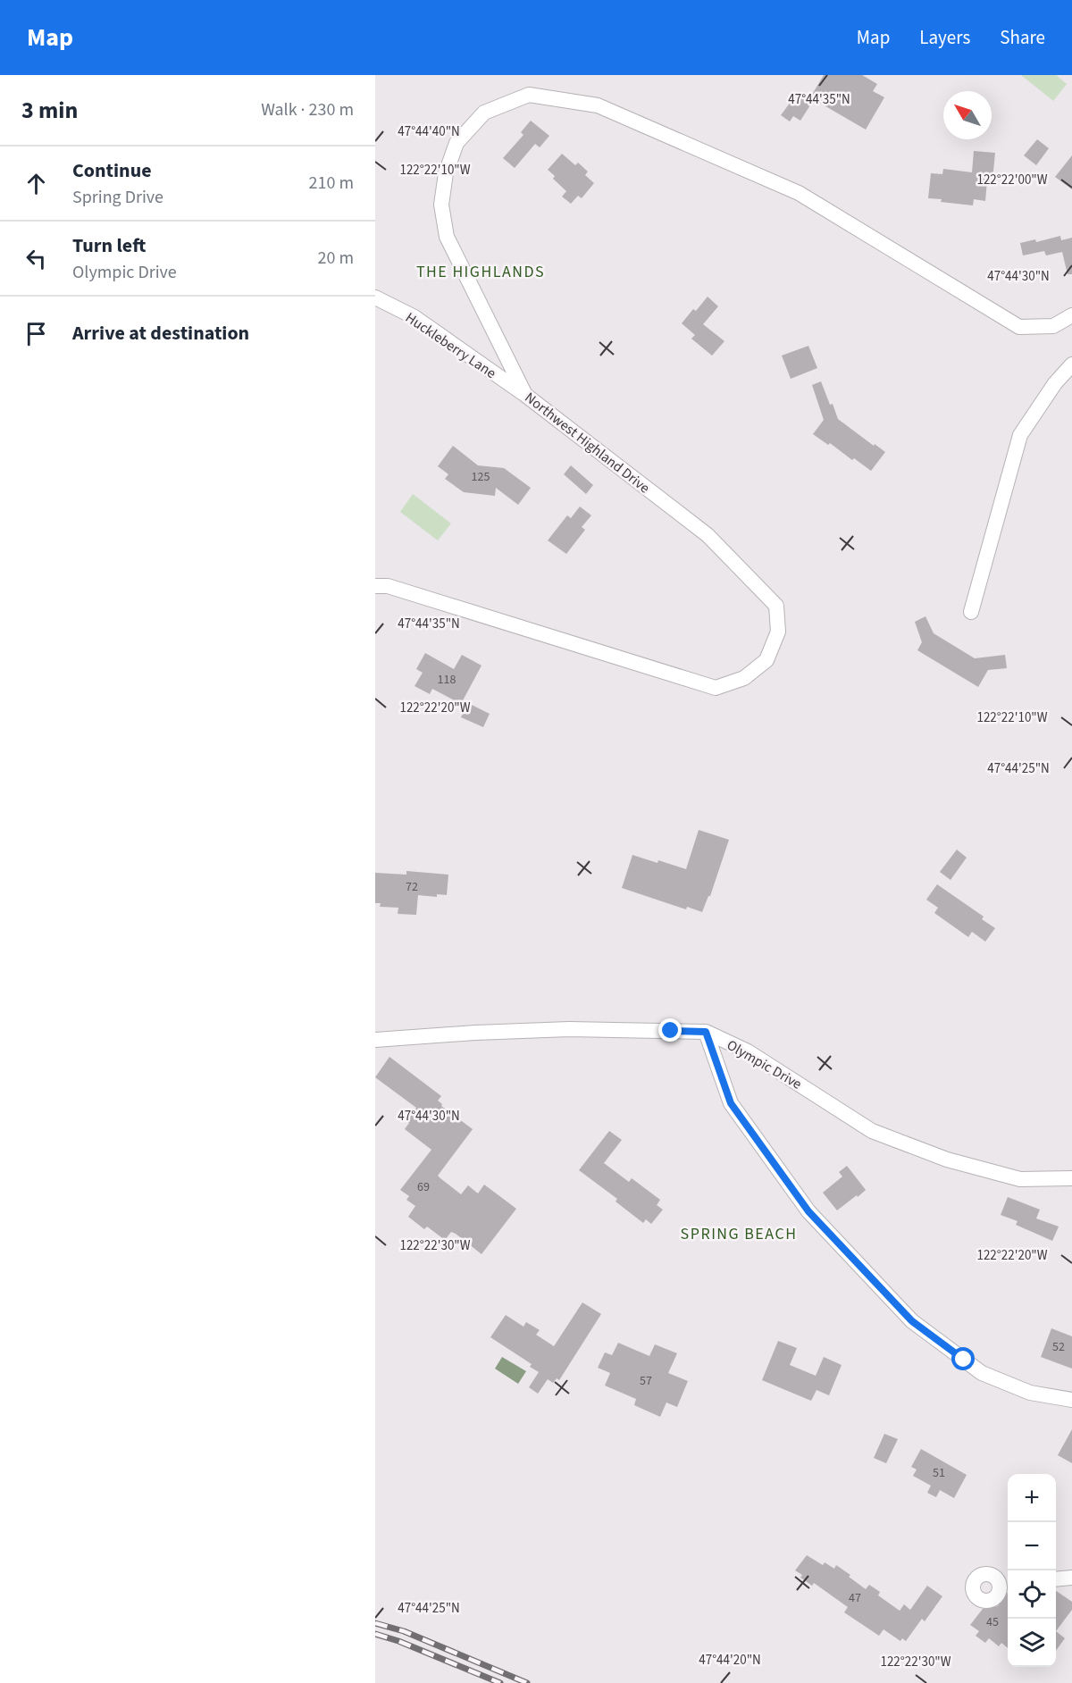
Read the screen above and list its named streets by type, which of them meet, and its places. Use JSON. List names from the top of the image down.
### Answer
{
  "streets": {
    "street": ["Huckleberry Lane", "Northwest Highland Drive", "Olympic Drive"]
  },
  "crossings": [
    ["Huckleberry Lane", "Northwest Highland Drive"]
  ],
  "districts": ["THE HIGHLANDS", "SPRING BEACH"],
  "house_numbers": [
    "125",
    "118",
    "72",
    "69",
    "52",
    "57",
    "51",
    "47",
    "45"
  ],
  "north": "top left",
  "page": {
    "header": "Map",
    "nav": ["Map", "Layers", "Share"],
    "heading": ["3 min", "Walk · 230 m"],
    "list": [
      ["Continue", "Spring Drive", "210 m"],
      ["Turn left", "Olympic Drive", "20 m"],
      "Arrive at destination"
    ],
    "map_buttons": ["+", "−"]
  },
  "coordinates": [
    "47°44'35\"N",
    "47°44'40\"N",
    "122°22'10\"W",
    "122°22'00\"W",
    "47°44'30\"N",
    "122°22'20\"W",
    "47°44'25\"N",
    "122°22'30\"W",
    "47°44'20\"N"
  ]
}
